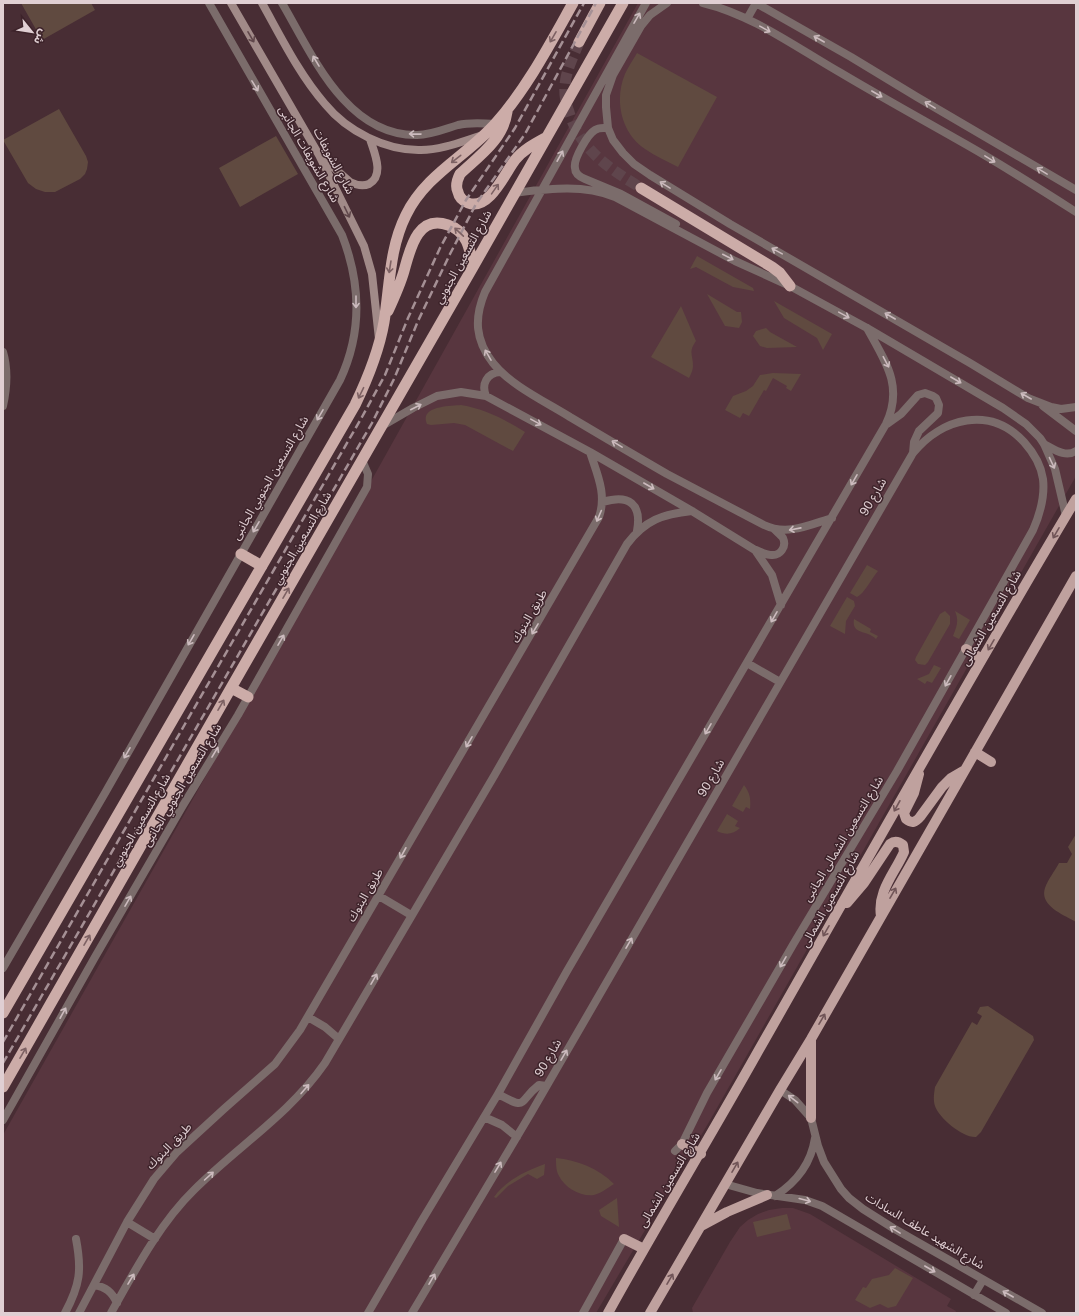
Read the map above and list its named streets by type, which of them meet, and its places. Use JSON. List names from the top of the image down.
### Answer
{
  "streets": {
    "highway": ["شارع التسعين الجنوبي"],
    "main road": ["شارع الشويفات", "شارع التسعين الشمالى"],
    "street": [
      "شارع الشويفات الجانبى",
      "شارع التسعين الجنوبي الجانبى",
      "شارع 90",
      "طريق البنوك",
      "شارع التسعين الشمالى الجانبى",
      "شارع الشهيد عاطف السادات"
    ]
  },
  "crossings": [
    ["شارع الشويفات الجانبى", "شارع التسعين الجنوبي الجانبى"],
    ["شارع الشويفات", "شارع التسعين الجنوبي"],
    ["شارع التسعين الجنوبي", "شارع التسعين الجنوبي الجانبى"],
    ["شارع 90", "شارع التسعين الشمالى الجانبى"]
  ],
  "one_way": ["شارع الشويفات الجانبى", "شارع التسعين الشمالى الجانبى"],
  "north": "bottom right"
}
